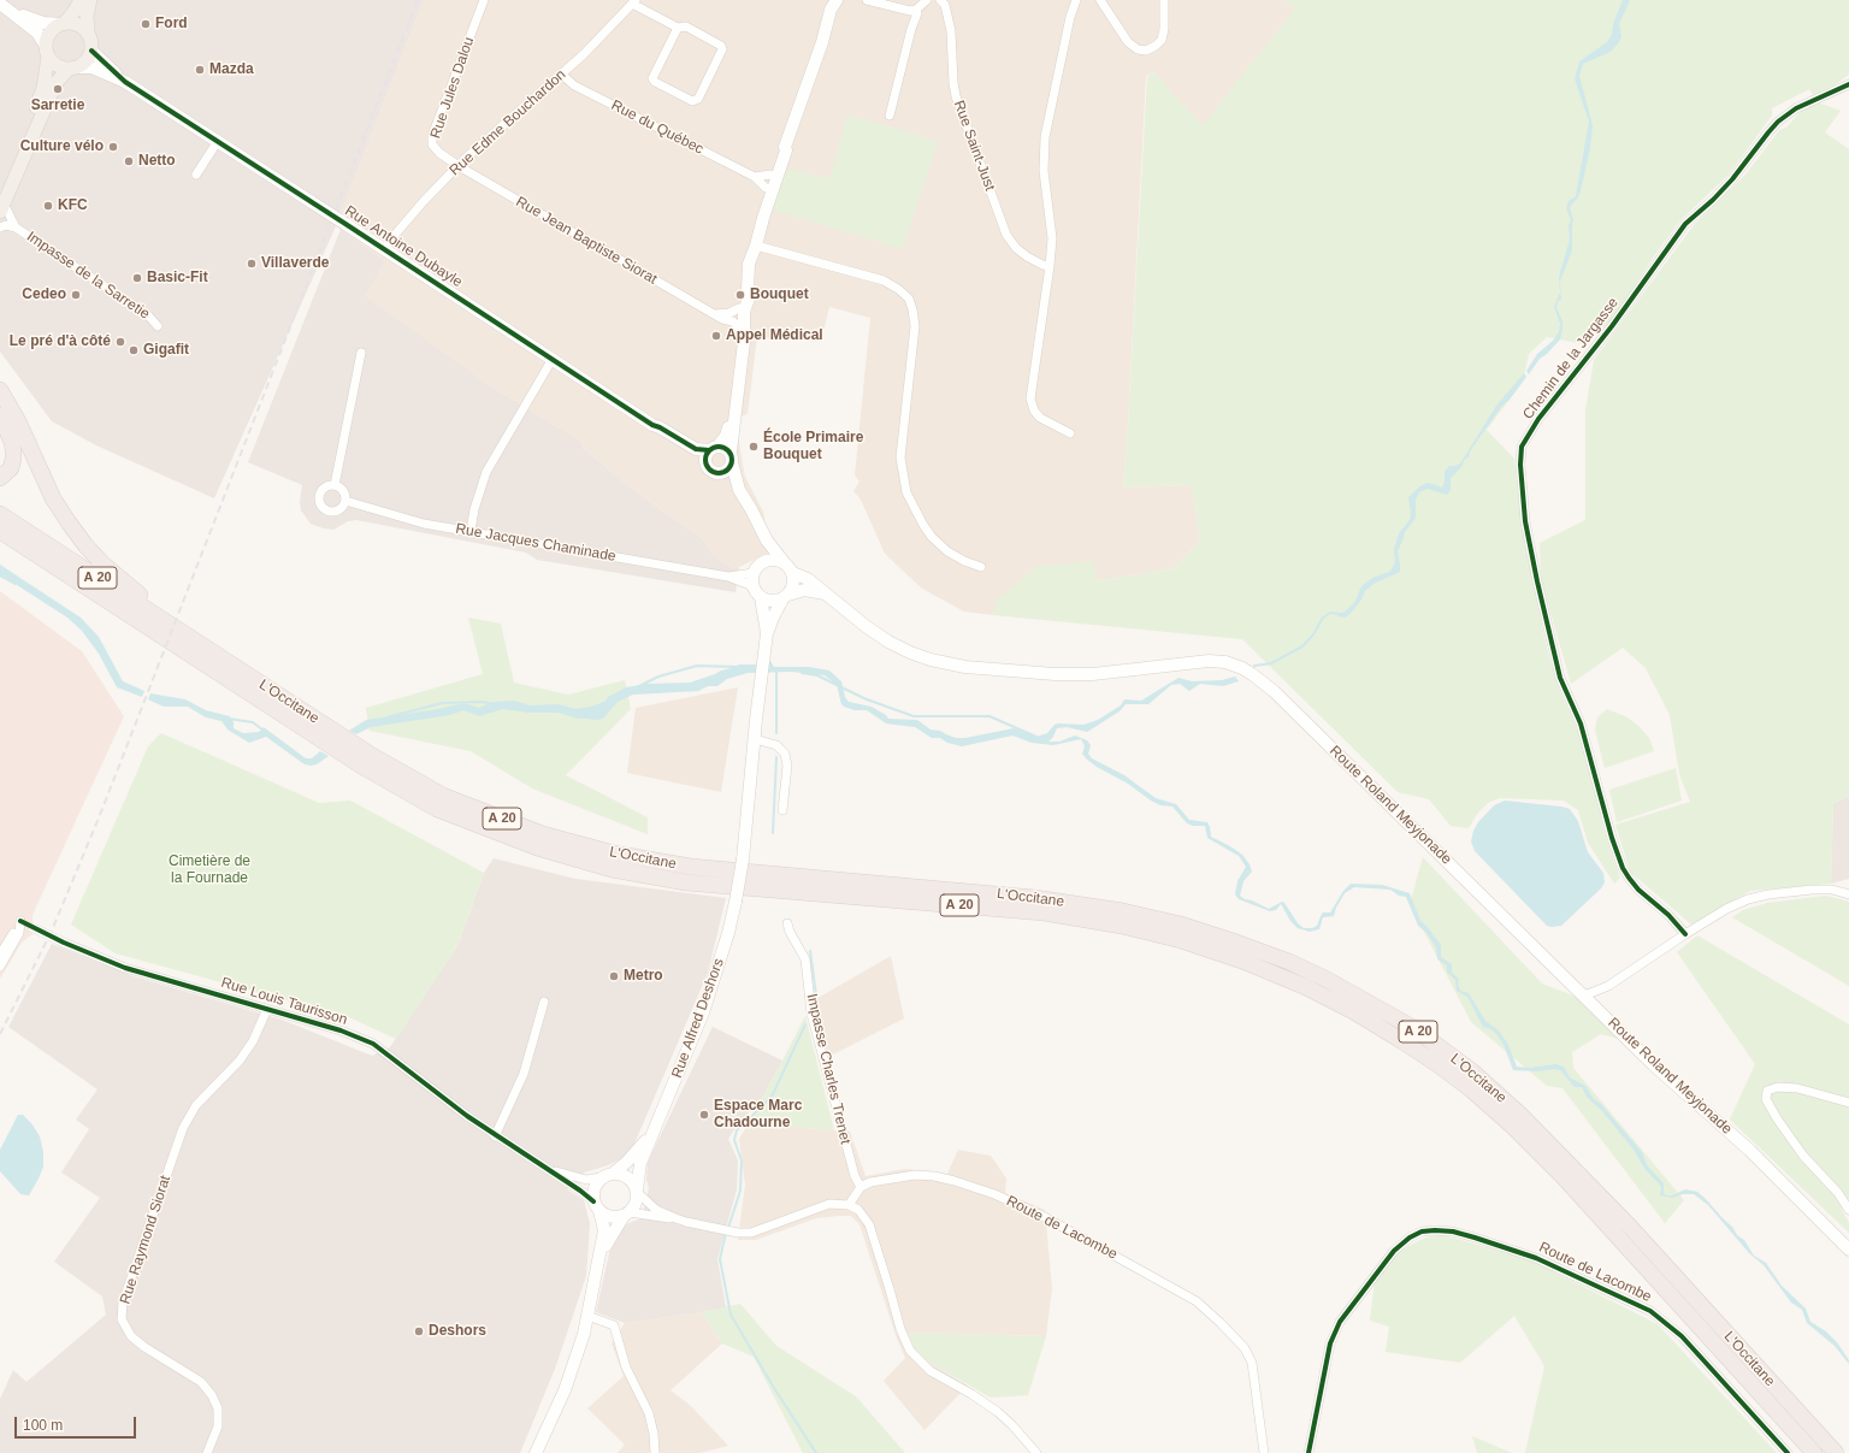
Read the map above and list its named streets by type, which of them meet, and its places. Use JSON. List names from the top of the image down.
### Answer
{
  "streets": {
    "highway": ["A 20", "L'Occitane"],
    "main road": ["Rue Antoine Dubayle", "Route Roland Meyjonade", "Rue Alfred Deshors"],
    "street": [
      "Rue Jules Dalou",
      "Rue Edme Bouchardon",
      "Rue du Québec",
      "Rue Saint-Just",
      "Rue Jean Baptiste Siorat",
      "Impasse de la Sarretie",
      "Chemin de la Jargasse",
      "Rue Jacques Chaminade",
      "Rue Louis Taurisson",
      "Impasse Charles Trenet",
      "Route de Lacombe",
      "Rue Raymond Siorat"
    ]
  },
  "crossings": [
    ["Rue Jules Dalou", "Rue Edme Bouchardon"],
    ["Rue Jules Dalou", "Rue Jean Baptiste Siorat"],
    ["Rue Edme Bouchardon", "Rue du Québec"],
    ["Rue Edme Bouchardon", "Rue Jean Baptiste Siorat"],
    ["Rue Edme Bouchardon", "Rue Antoine Dubayle"],
    ["Rue Antoine Dubayle", "Rue Jacques Chaminade"],
    ["Rue Antoine Dubayle", "Route Roland Meyjonade"],
    ["Rue Jacques Chaminade", "Route Roland Meyjonade"],
    ["Rue Louis Taurisson", "Rue Raymond Siorat"],
    ["Impasse Charles Trenet", "Route de Lacombe"]
  ],
  "parks": ["Cimetière de la Fournade"],
  "places": [
    "Ford",
    "Mazda",
    "Sarretie",
    "Culture vélo",
    "Netto",
    "KFC",
    "Villaverde",
    "Basic-Fit",
    "Cedeo",
    "Bouquet",
    "Appel Médical",
    "Le pré d'à côté",
    "Gigafit",
    "École Primaire Bouquet",
    "Metro",
    "Espace Marc Chadourne",
    "Deshors"
  ],
  "scale_bar": "100 m"
}
